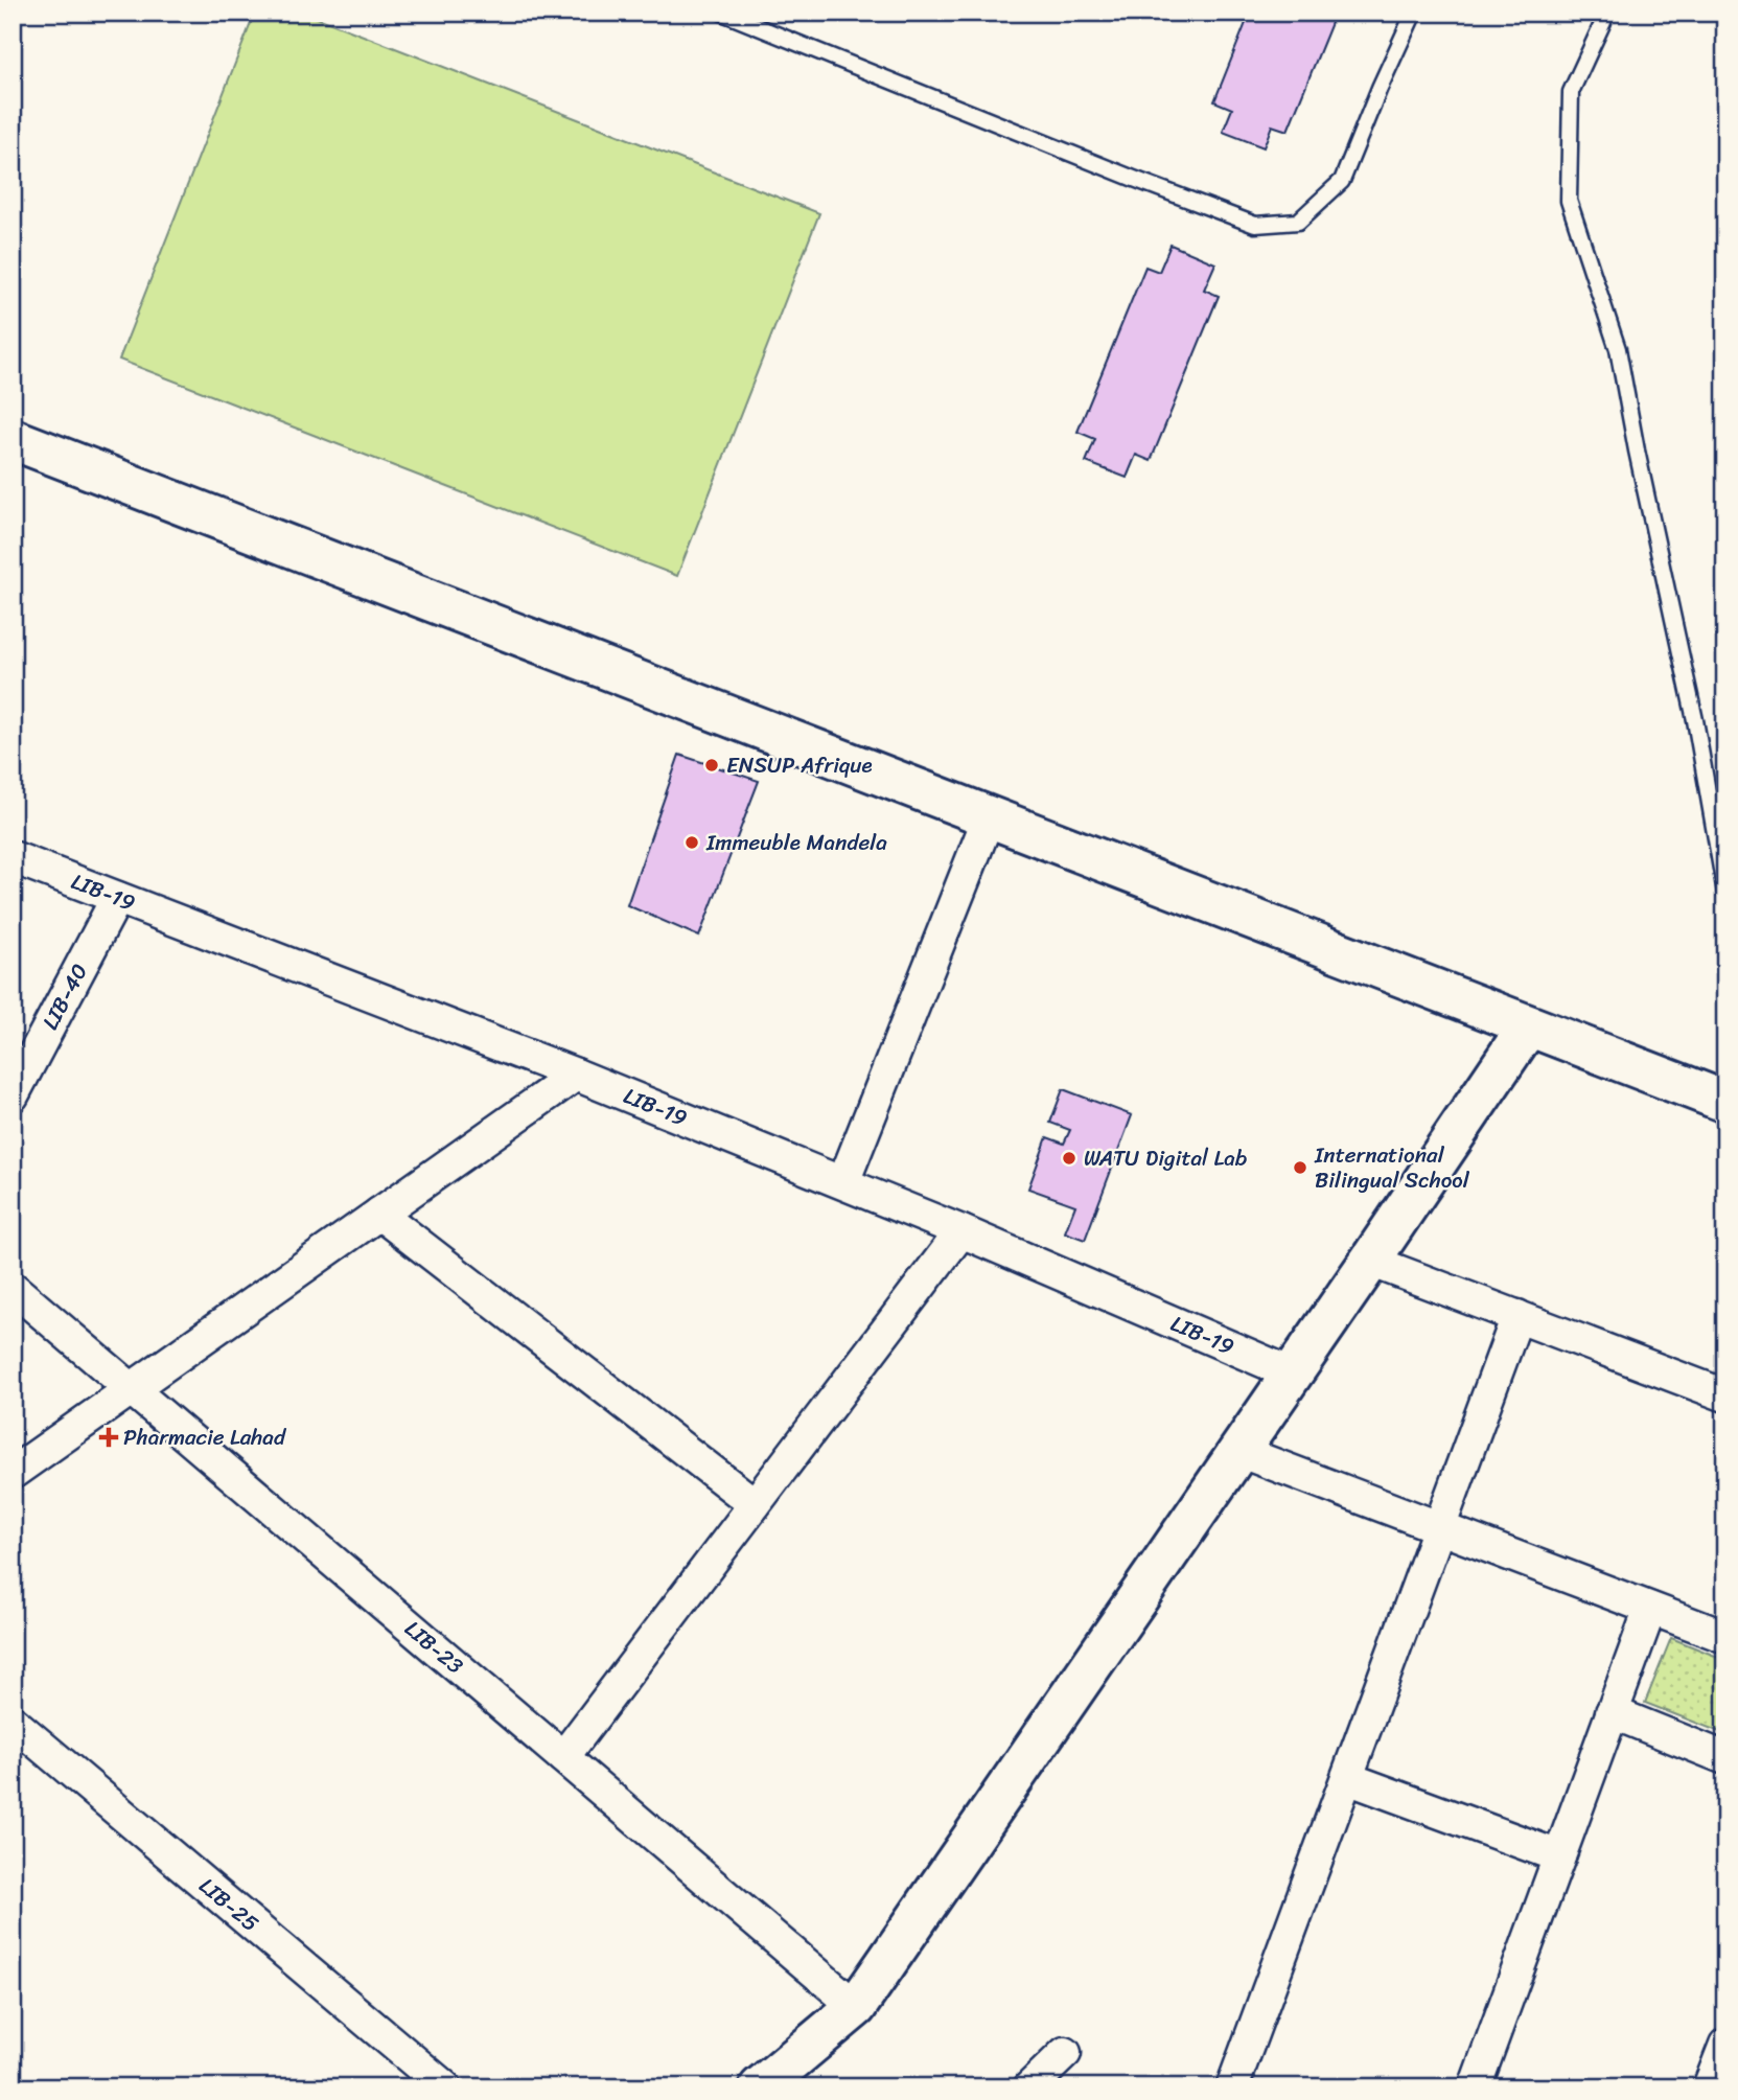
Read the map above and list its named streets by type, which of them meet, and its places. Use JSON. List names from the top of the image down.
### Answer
{
  "streets": {
    "street": [
      "LIB-19",
      "LIB-40",
      "LIB-23",
      "LIB-25"
    ]
  },
  "crossings": [
    ["LIB-19", "LIB-40"]
  ],
  "places": {
    "other": [
      "ENSUP Afrique",
      "Immeuble Mandela",
      "WATU Digital Lab",
      "International Bilingual School"
    ],
    "health": ["Pharmacie Lahad"]
  }
}
